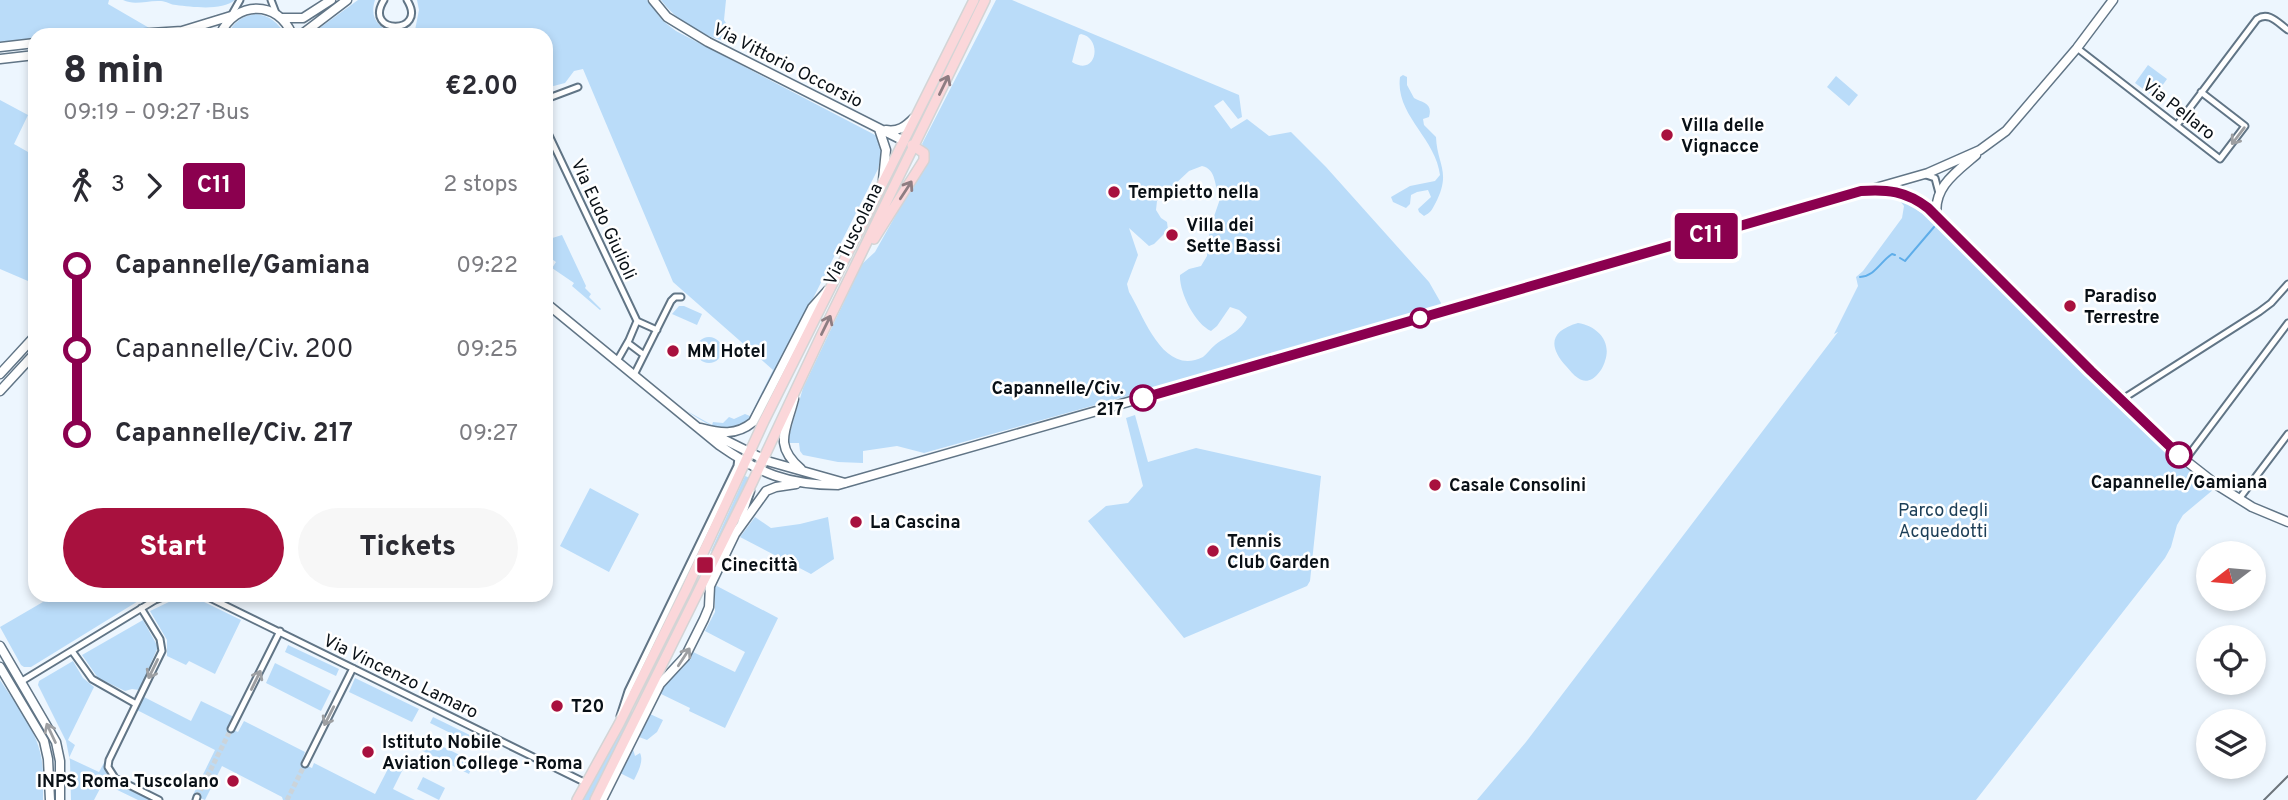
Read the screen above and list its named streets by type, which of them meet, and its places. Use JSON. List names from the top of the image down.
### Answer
{
  "streets": {
    "main road": ["Via Tuscolana"],
    "street": [
      "Via Vittorio Occorsio",
      "Via Pellaro",
      "Via Eudo Giulioli",
      "Via Vincenzo Lamaro"
    ]
  },
  "crossings": [
    ["Via Vittorio Occorsio", "Via Tuscolana"],
    ["Via Tuscolana", "Via Vincenzo Lamaro"]
  ],
  "parks": ["Parco degli Acquedotti"],
  "places": {
    "other": [
      "Villa delle Vignacce",
      "Tempietto nella",
      "Villa dei Sette Bassi",
      "Paradiso Terrestre",
      "MM Hotel",
      "Capannelle/Civ. 217",
      "Capannelle/Gamiana",
      "Casale Consolini",
      "La Cascina",
      "Tennis Club Garden",
      "T20",
      "Istituto Nobile Aviation College - Roma",
      "INPS Roma Tuscolano"
    ],
    "transit": ["Cinecittà"]
  },
  "lines": ["bus line C11"],
  "north": "left",
  "page": {
    "on_map": "C11",
    "heading": ["8 min", "09:19 – 09:27 · Bus", "€2.00"],
    "legs": ["3", "C11", "2 stops"],
    "list": [
      {
        "name": "Capannelle/Gamiana",
        "value": "09:22"
      },
      {
        "name": "Capannelle/Civ. 200",
        "value": "09:25"
      },
      {
        "name": "Capannelle/Civ. 217",
        "value": "09:27"
      }
    ],
    "buttons": ["Start", "Tickets"]
  }
}
